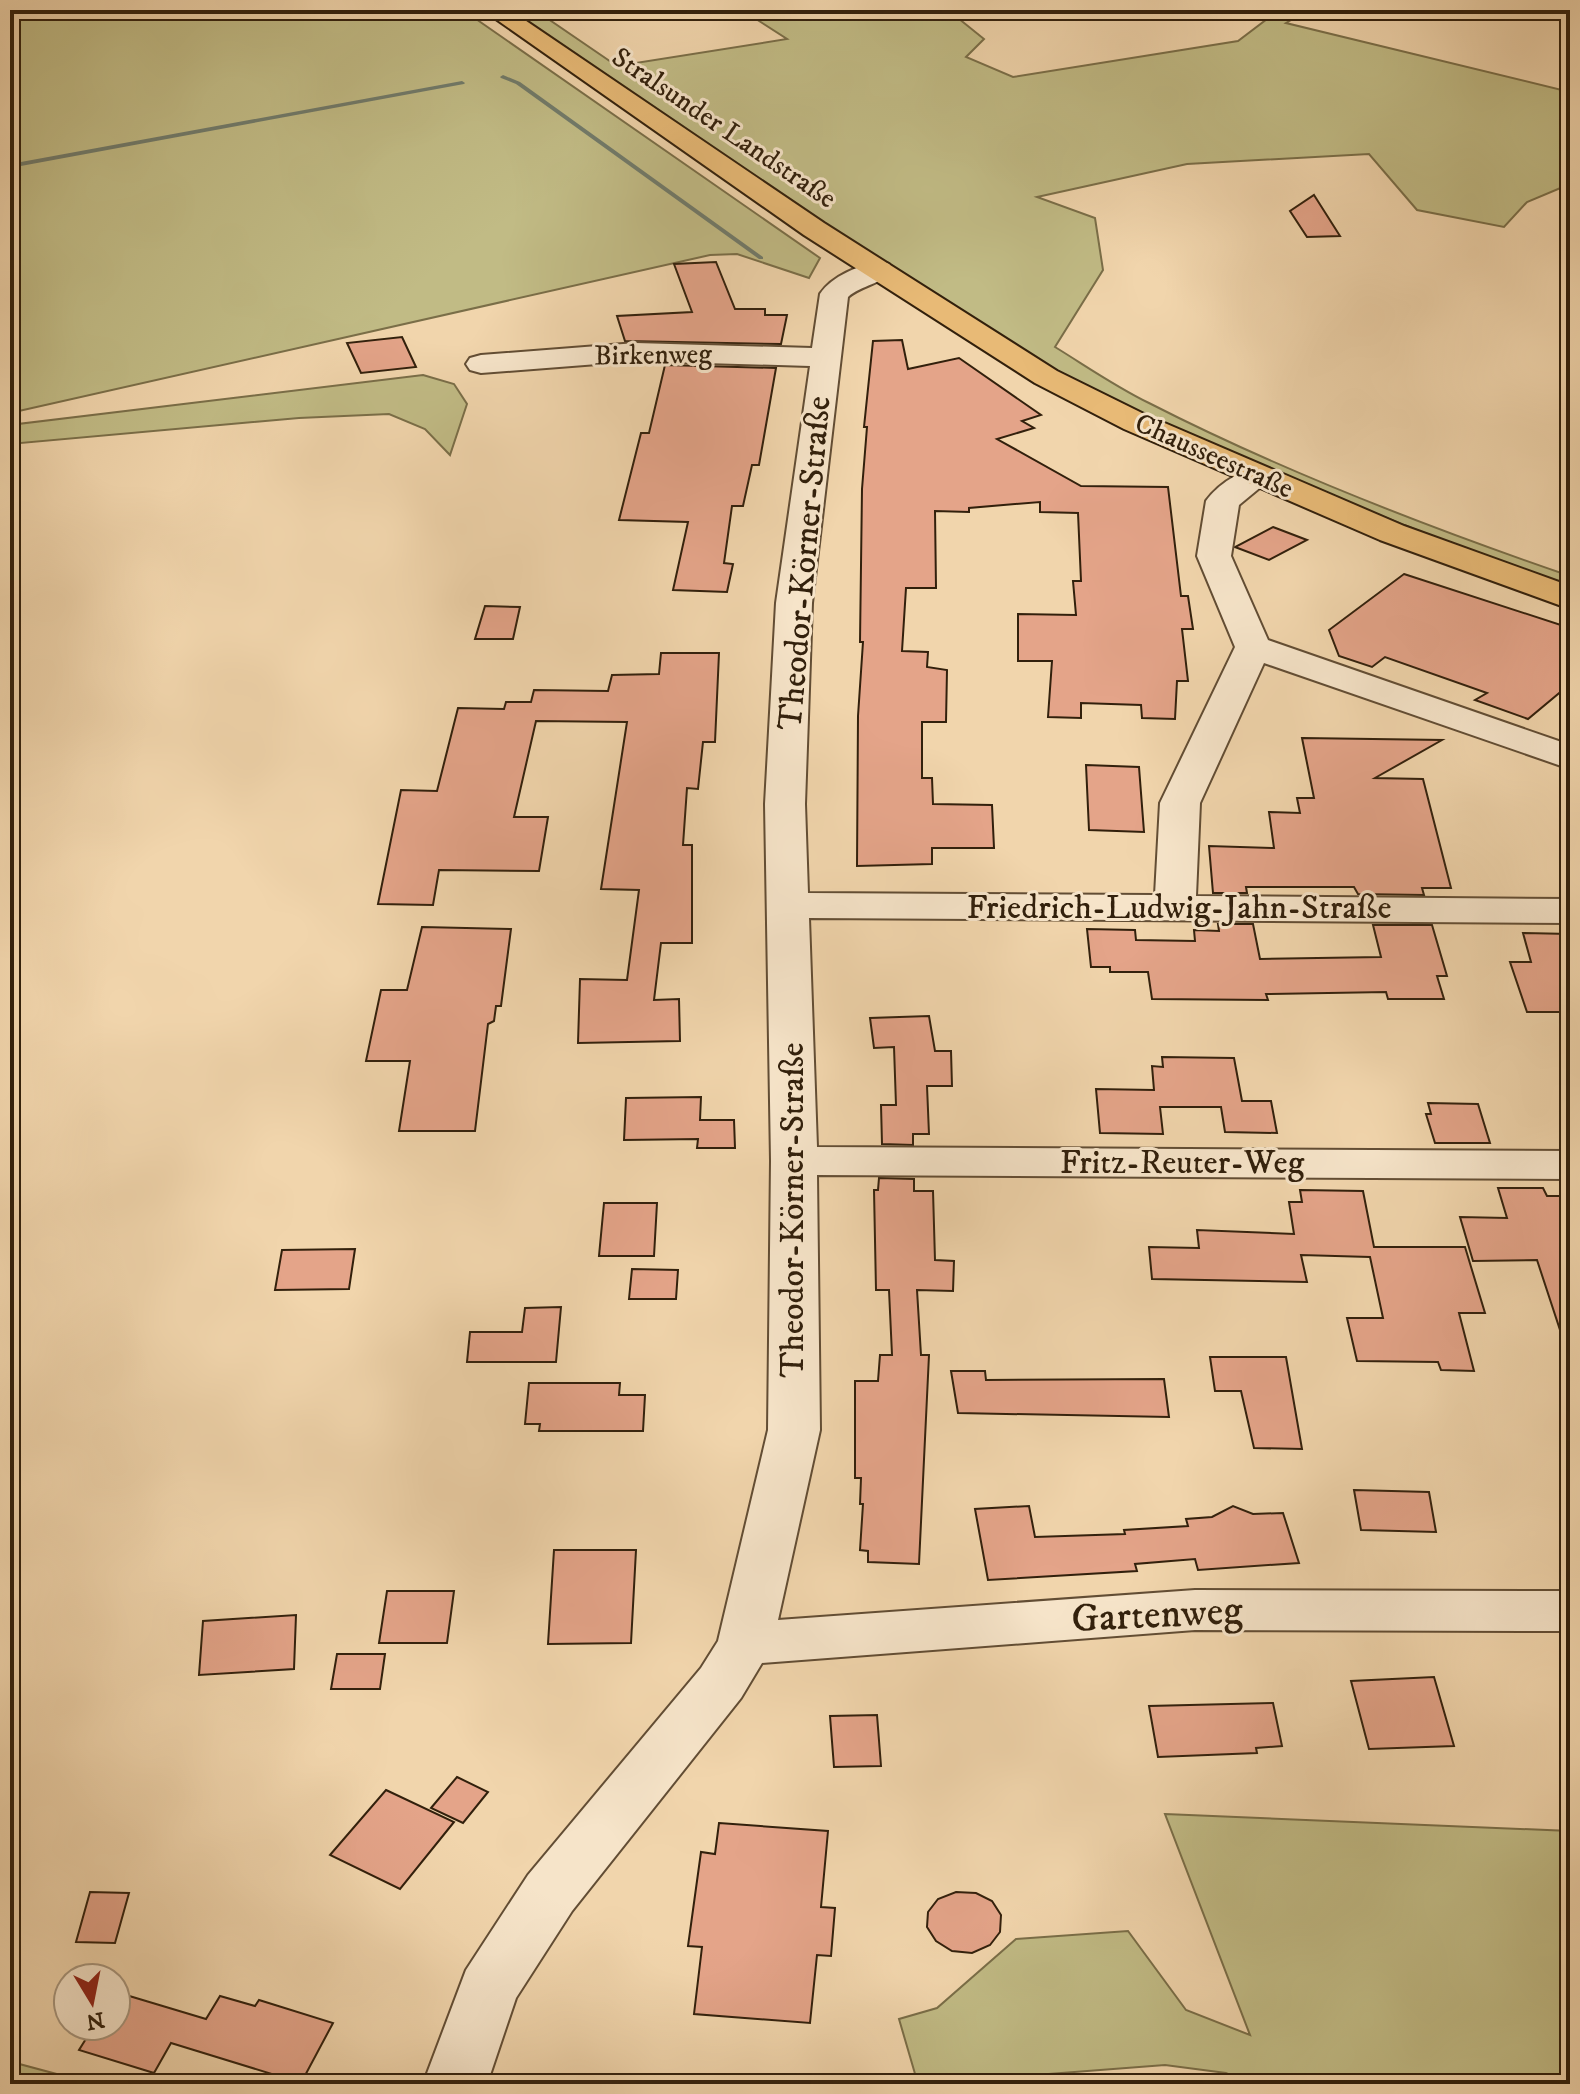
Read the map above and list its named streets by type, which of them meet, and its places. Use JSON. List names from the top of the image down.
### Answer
{
  "streets": {
    "main road": ["Stralsunder Landstraße", "Chausseestraße"],
    "street": [
      "Birkenweg",
      "Theodor-Körner-Straße",
      "Friedrich-Ludwig-Jahn-Straße",
      "Fritz-Reuter-Weg",
      "Gartenweg"
    ]
  },
  "crossings": [
    ["Stralsunder Landstraße", "Chausseestraße"],
    ["Stralsunder Landstraße", "Theodor-Körner-Straße"],
    ["Birkenweg", "Theodor-Körner-Straße"],
    ["Chausseestraße", "Theodor-Körner-Straße"],
    ["Theodor-Körner-Straße", "Friedrich-Ludwig-Jahn-Straße"],
    ["Theodor-Körner-Straße", "Fritz-Reuter-Weg"],
    ["Theodor-Körner-Straße", "Gartenweg"]
  ],
  "north": "bottom"
}
